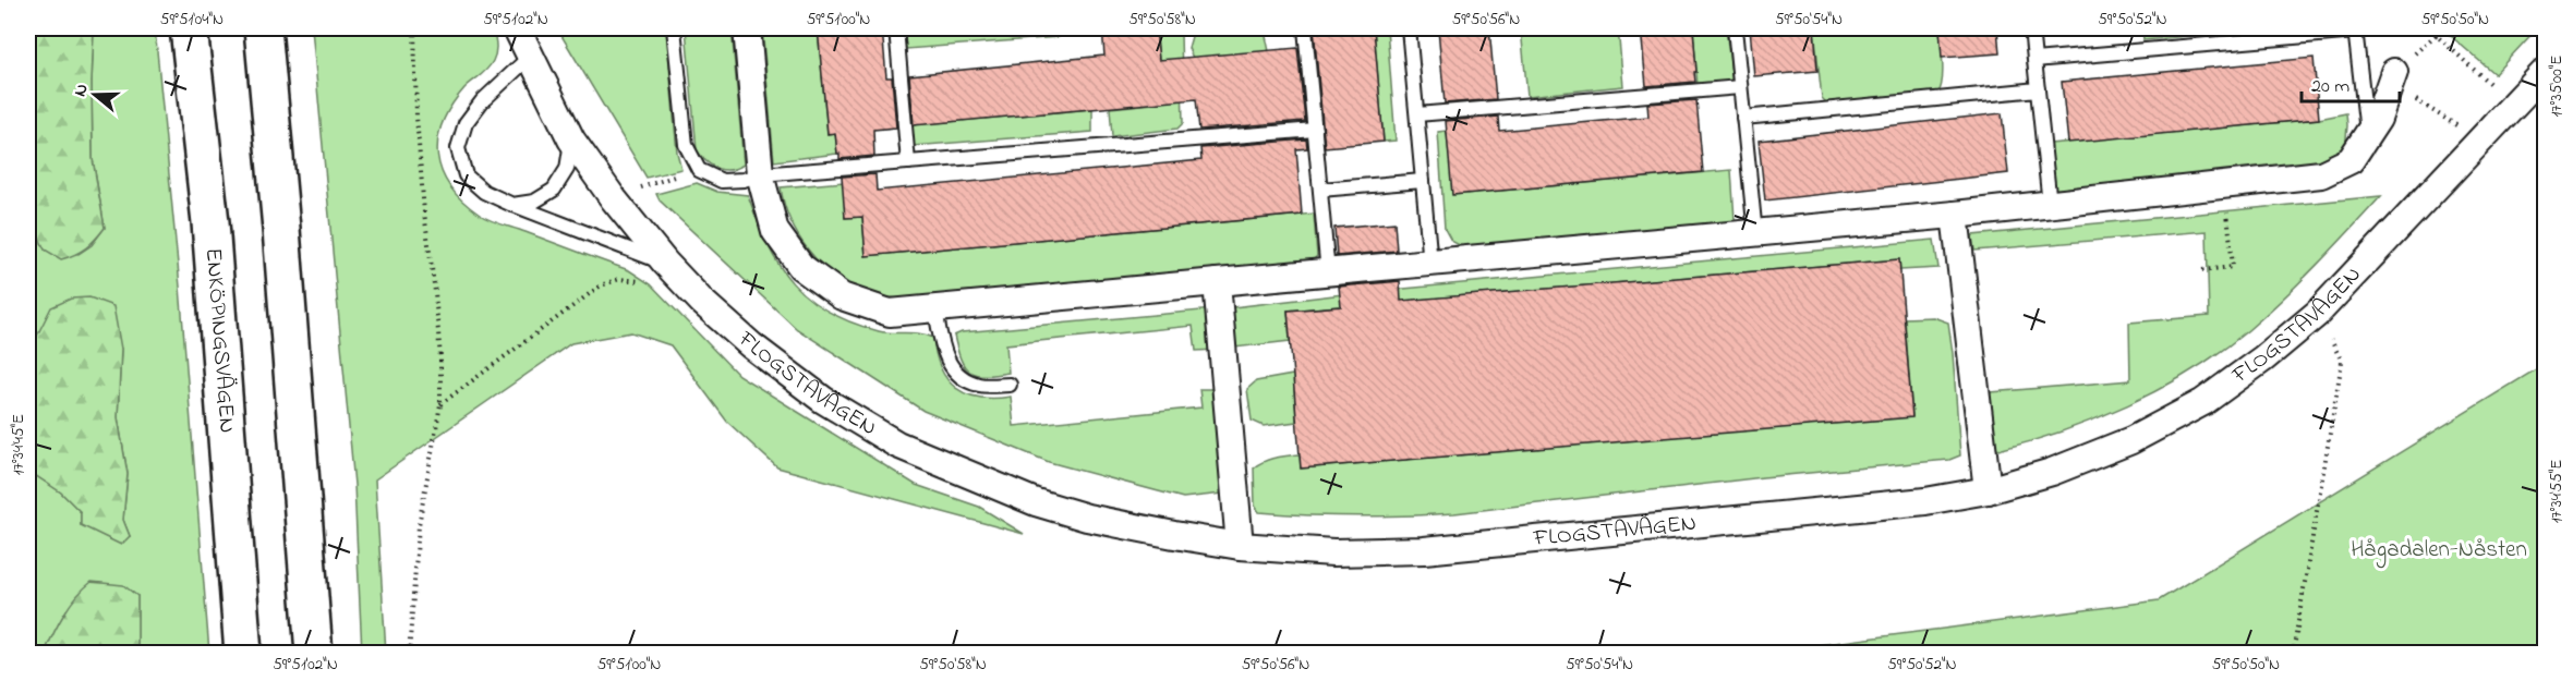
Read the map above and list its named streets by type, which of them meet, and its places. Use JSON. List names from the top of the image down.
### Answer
{
  "streets": {
    "main road": ["ENKÖPINGSVÄGEN"],
    "street": ["FLOGSTAVÄGEN"]
  },
  "parks": ["Hågadalen-Nåsten"],
  "scale_bar": "20 m",
  "north": "left",
  "coordinates": [
    "59°51'04\"N",
    "59°51'02\"N",
    "59°51'00\"N",
    "59°50'58\"N",
    "59°50'56\"N",
    "59°50'54\"N",
    "59°50'52\"N",
    "59°50'50\"N",
    "17°35'00\"E",
    "17°34'45\"E",
    "17°34'55\"E"
  ]
}
